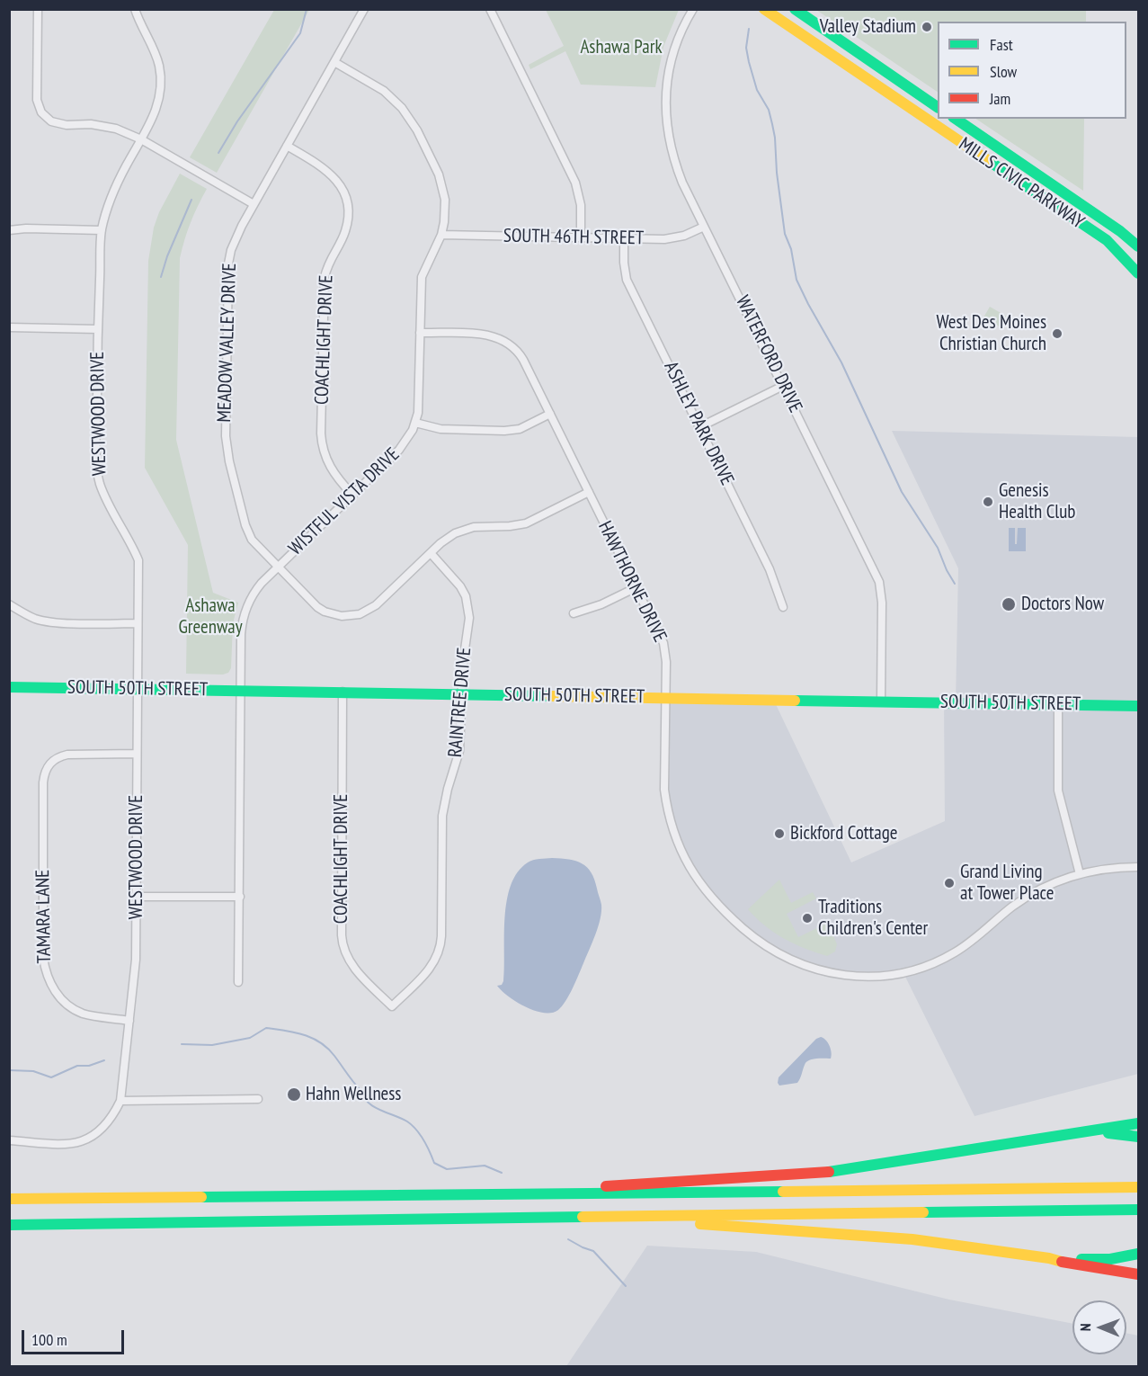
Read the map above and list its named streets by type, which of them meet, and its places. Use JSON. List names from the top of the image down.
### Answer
{
  "streets": {
    "main road": ["MILLS CIVIC PARKWAY", "SOUTH 50TH STREET"],
    "street": [
      "SOUTH 46TH STREET",
      "COACHLIGHT DRIVE",
      "MEADOW VALLEY DRIVE",
      "WATERFORD DRIVE",
      "WESTWOOD DRIVE",
      "ASHLEY PARK DRIVE",
      "WISTFUL VISTA DRIVE",
      "HAWTHORNE DRIVE",
      "RAINTREE DRIVE",
      "TAMARA LANE"
    ]
  },
  "crossings": [
    ["SOUTH 46TH STREET", "WATERFORD DRIVE"],
    ["SOUTH 46TH STREET", "ASHLEY PARK DRIVE"],
    ["SOUTH 46TH STREET", "WISTFUL VISTA DRIVE"],
    ["COACHLIGHT DRIVE", "MEADOW VALLEY DRIVE"],
    ["COACHLIGHT DRIVE", "WISTFUL VISTA DRIVE"],
    ["COACHLIGHT DRIVE", "SOUTH 50TH STREET"],
    ["COACHLIGHT DRIVE", "RAINTREE DRIVE"],
    ["MEADOW VALLEY DRIVE", "WISTFUL VISTA DRIVE"],
    ["MEADOW VALLEY DRIVE", "HAWTHORNE DRIVE"],
    ["MEADOW VALLEY DRIVE", "RAINTREE DRIVE"],
    ["WATERFORD DRIVE", "SOUTH 50TH STREET"],
    ["WESTWOOD DRIVE", "SOUTH 50TH STREET"],
    ["WESTWOOD DRIVE", "TAMARA LANE"],
    ["WISTFUL VISTA DRIVE", "HAWTHORNE DRIVE"],
    ["WISTFUL VISTA DRIVE", "SOUTH 50TH STREET"],
    ["HAWTHORNE DRIVE", "SOUTH 50TH STREET"],
    ["SOUTH 50TH STREET", "RAINTREE DRIVE"]
  ],
  "parks": ["Ashawa Park", "Ashawa Greenway"],
  "places": [
    "Valley Stadium",
    "West Des Moines Christian Church",
    "Genesis Health Club",
    "Doctors Now",
    "Bickford Cottage",
    "Grand Living at Tower Place",
    "Traditions Children's Center",
    "Hahn Wellness"
  ],
  "legend": ["Fast", "Slow", "Jam"],
  "scale_bar": "100 m",
  "north": "left"
}
